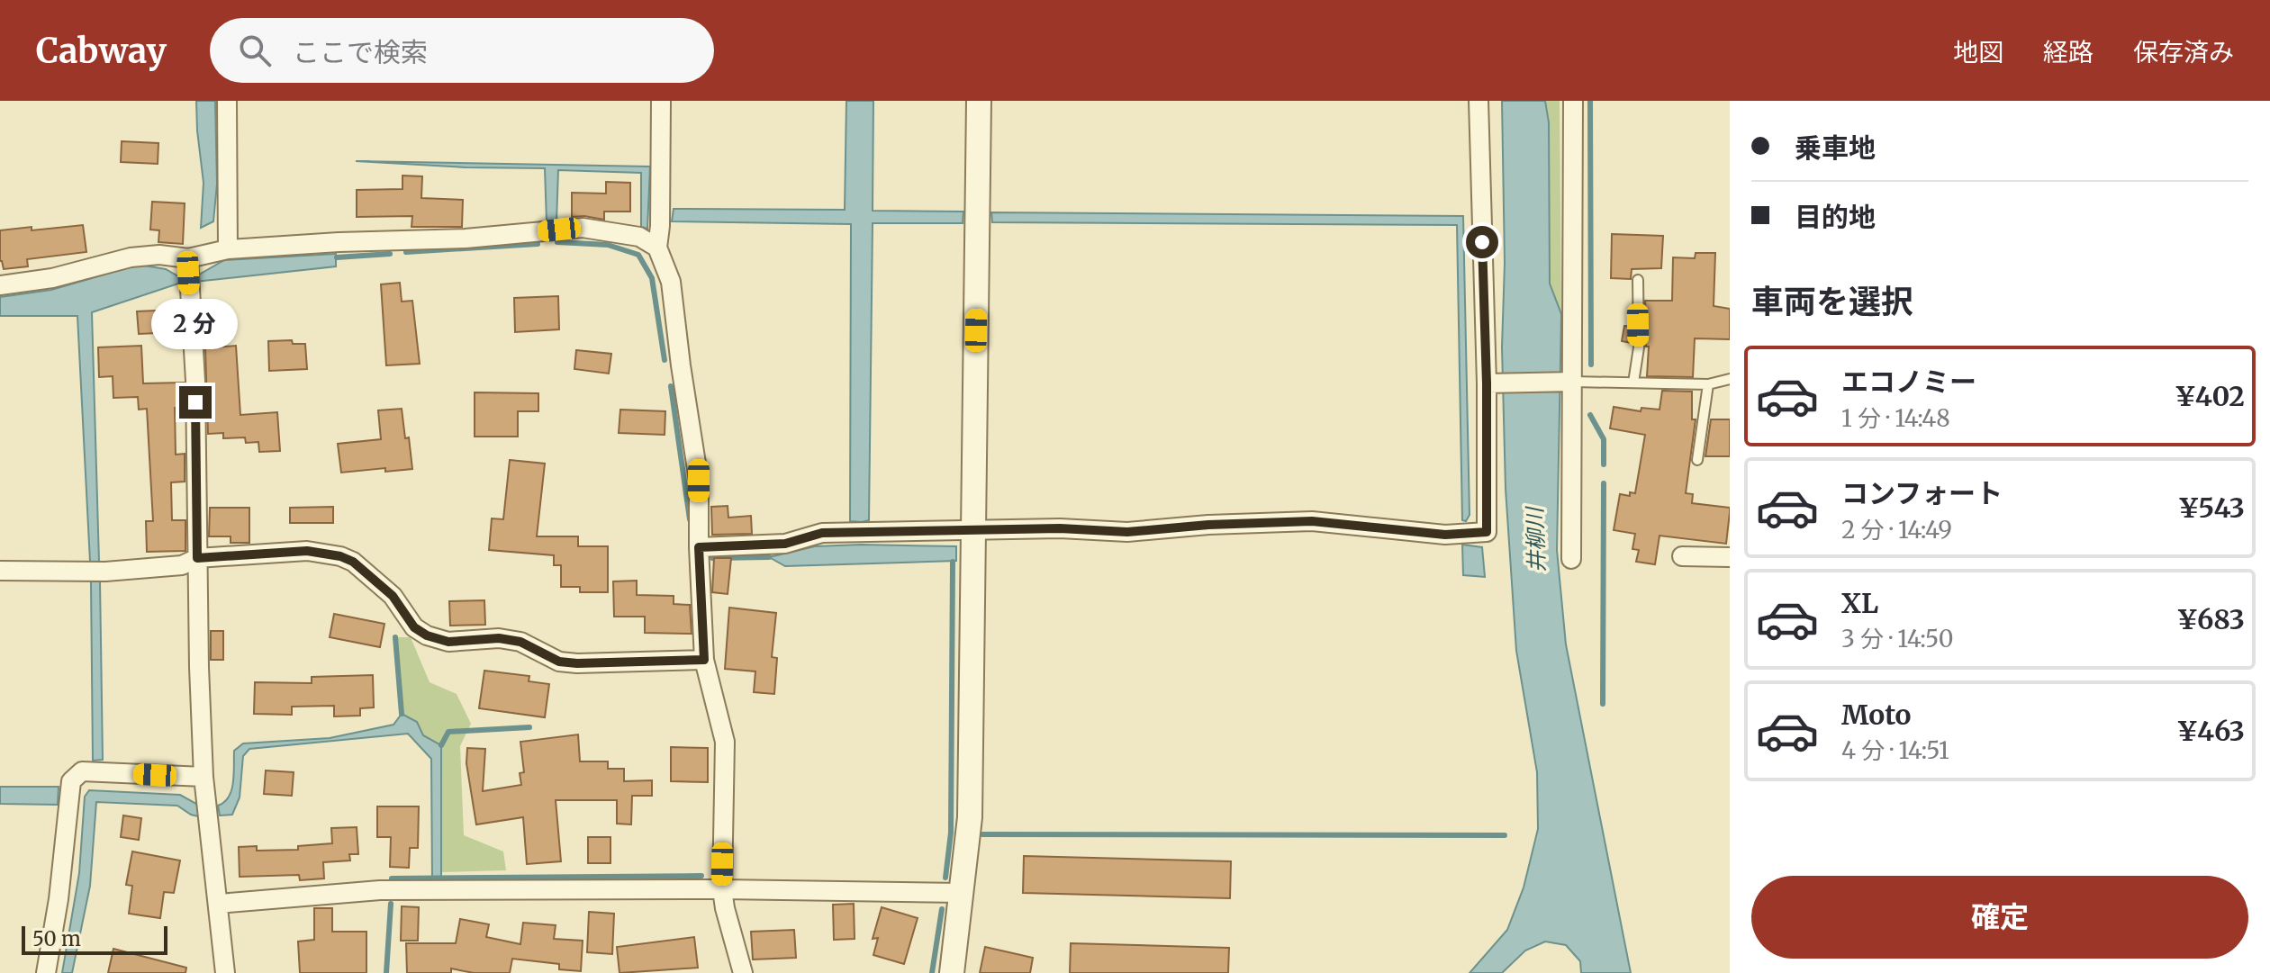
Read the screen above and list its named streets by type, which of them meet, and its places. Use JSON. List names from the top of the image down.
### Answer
{
  "water": ["井柳川"],
  "scale_bar": "50 m",
  "page": {
    "header": "Cabway",
    "search": "ここで検索",
    "nav": ["地図", "経路", "保存済み"],
    "banner": ["乗車地", "目的地"],
    "heading": "車両を選択",
    "bubble": "2 分",
    "list": [
      {
        "name": "エコノミー",
        "note": "1 分 · 14:48",
        "value": "¥402"
      },
      {
        "name": "コンフォート",
        "note": "2 分 · 14:49",
        "value": "¥543"
      },
      {
        "name": "XL",
        "note": "3 分 · 14:50",
        "value": "¥683"
      },
      {
        "name": "Moto",
        "note": "4 分 · 14:51",
        "value": "¥463"
      }
    ],
    "buttons": "確定",
    "scale": "50 m"
  }
}
